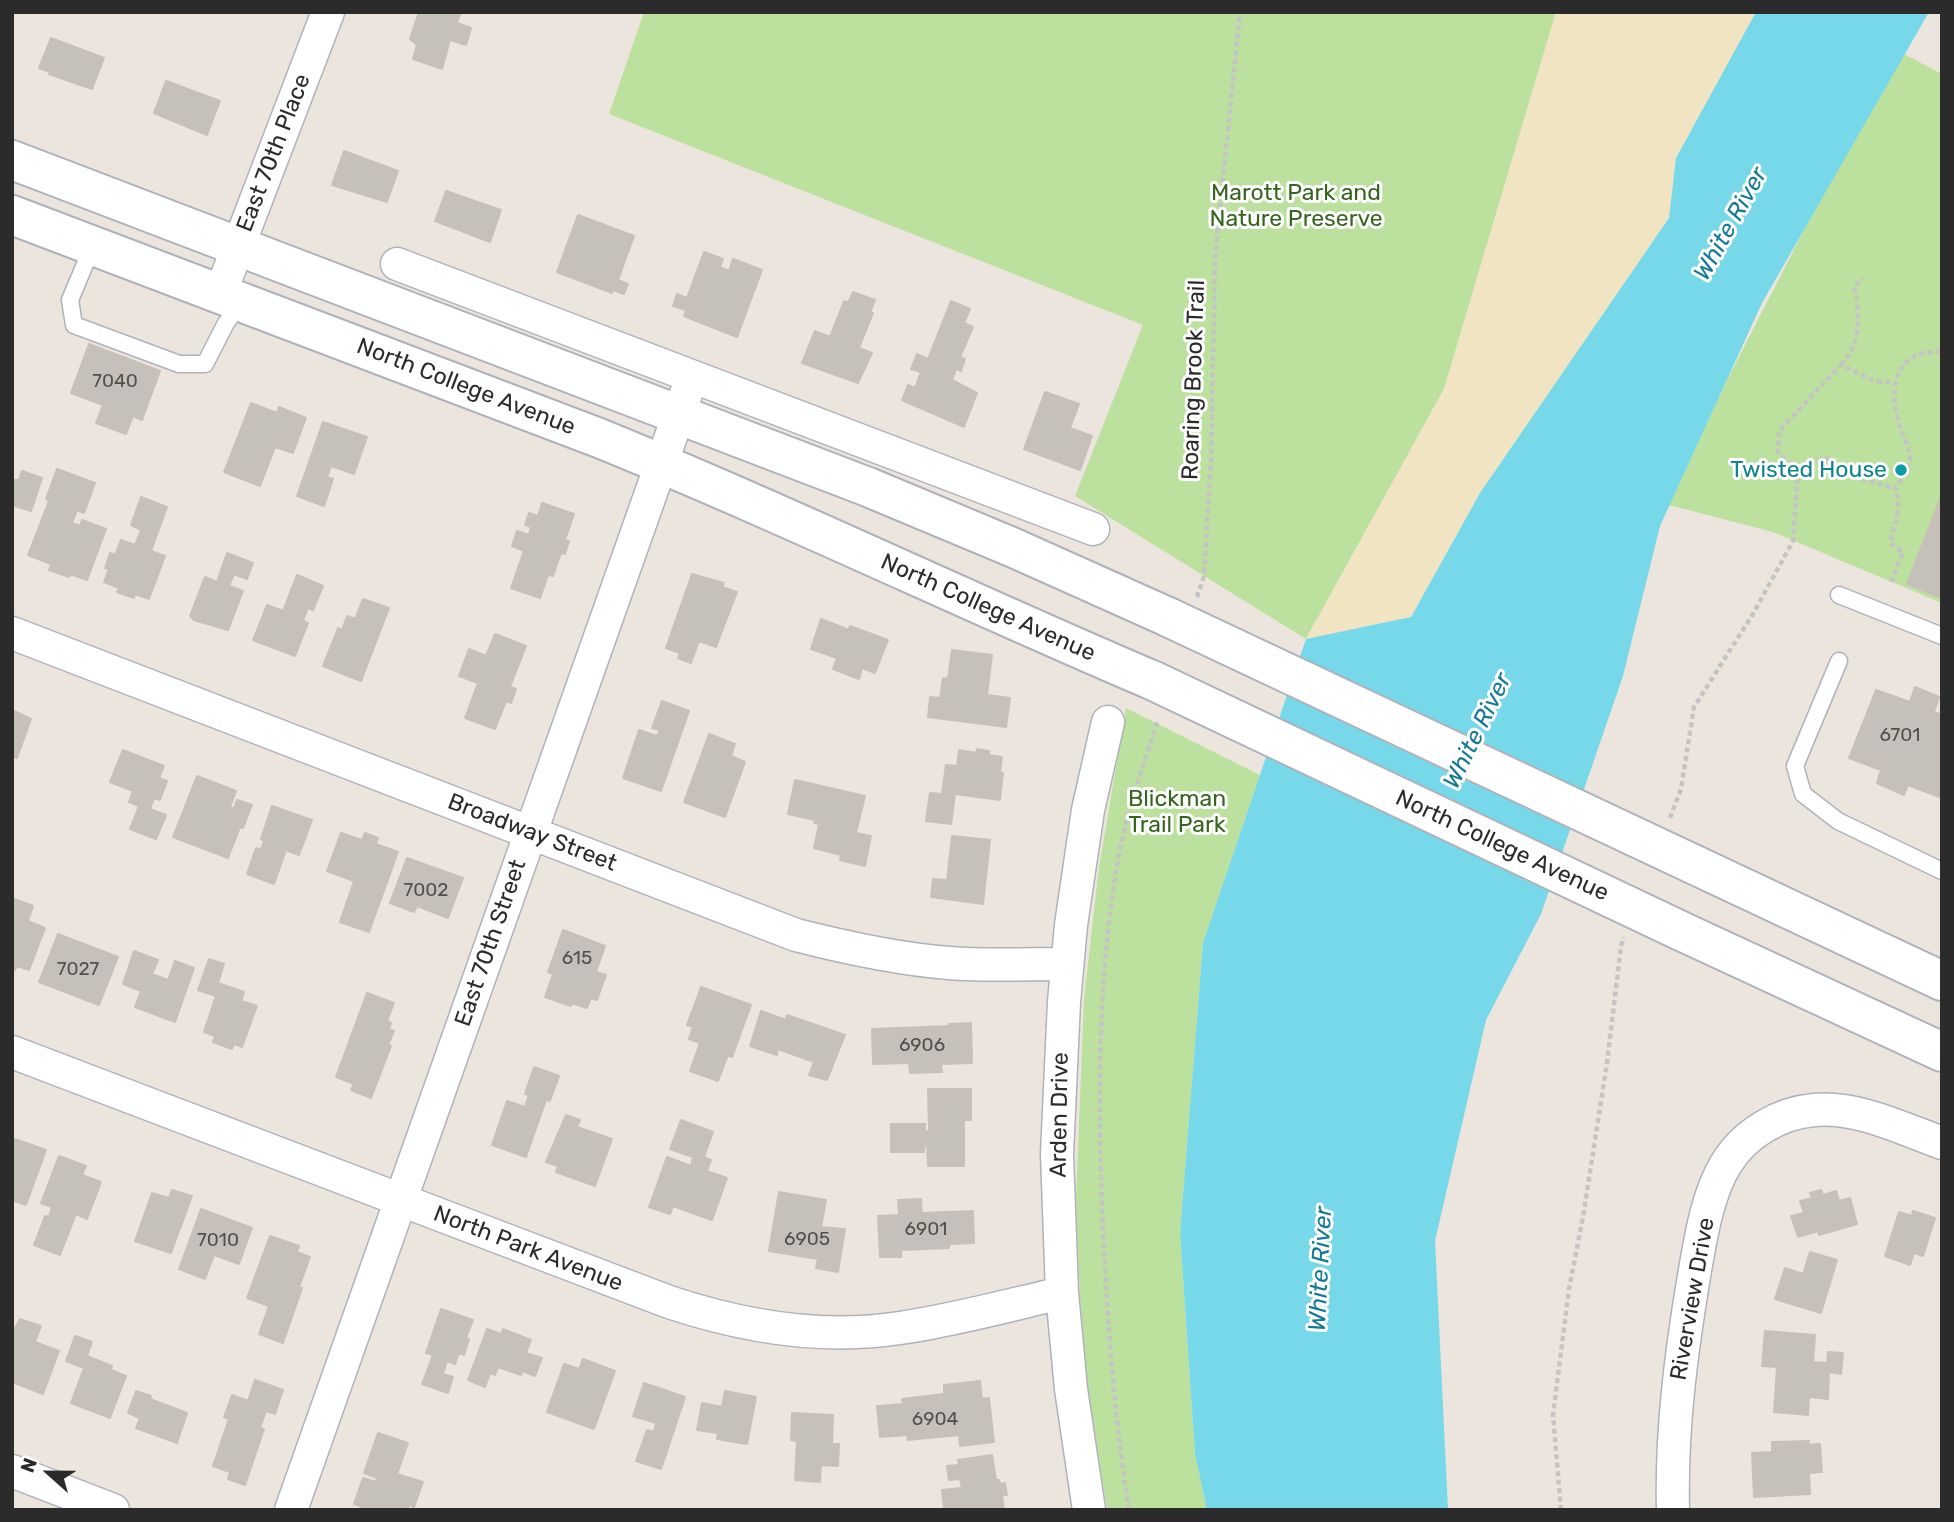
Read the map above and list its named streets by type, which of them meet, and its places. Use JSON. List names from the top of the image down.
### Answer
{
  "streets": {
    "main road": ["North College Avenue"],
    "street": [
      "East 70th Place",
      "Broadway Street",
      "East 70th Street",
      "Arden Drive",
      "North Park Avenue",
      "Riverview Drive"
    ],
    "path": ["Roaring Brook Trail"]
  },
  "crossings": [
    ["East 70th Place", "North College Avenue"],
    ["North College Avenue", "East 70th Street"],
    ["Broadway Street", "East 70th Street"],
    ["Broadway Street", "Arden Drive"],
    ["East 70th Street", "North Park Avenue"],
    ["Arden Drive", "North Park Avenue"]
  ],
  "water": ["White River"],
  "parks": ["Marott Park and Nature Preserve", "Blickman Trail Park"],
  "places": ["Twisted House"],
  "house_numbers": [
    "7040",
    "6701",
    "7002",
    "615",
    "7027",
    "6906",
    "6901",
    "6905",
    "7010",
    "6904"
  ],
  "north": "left"
}
